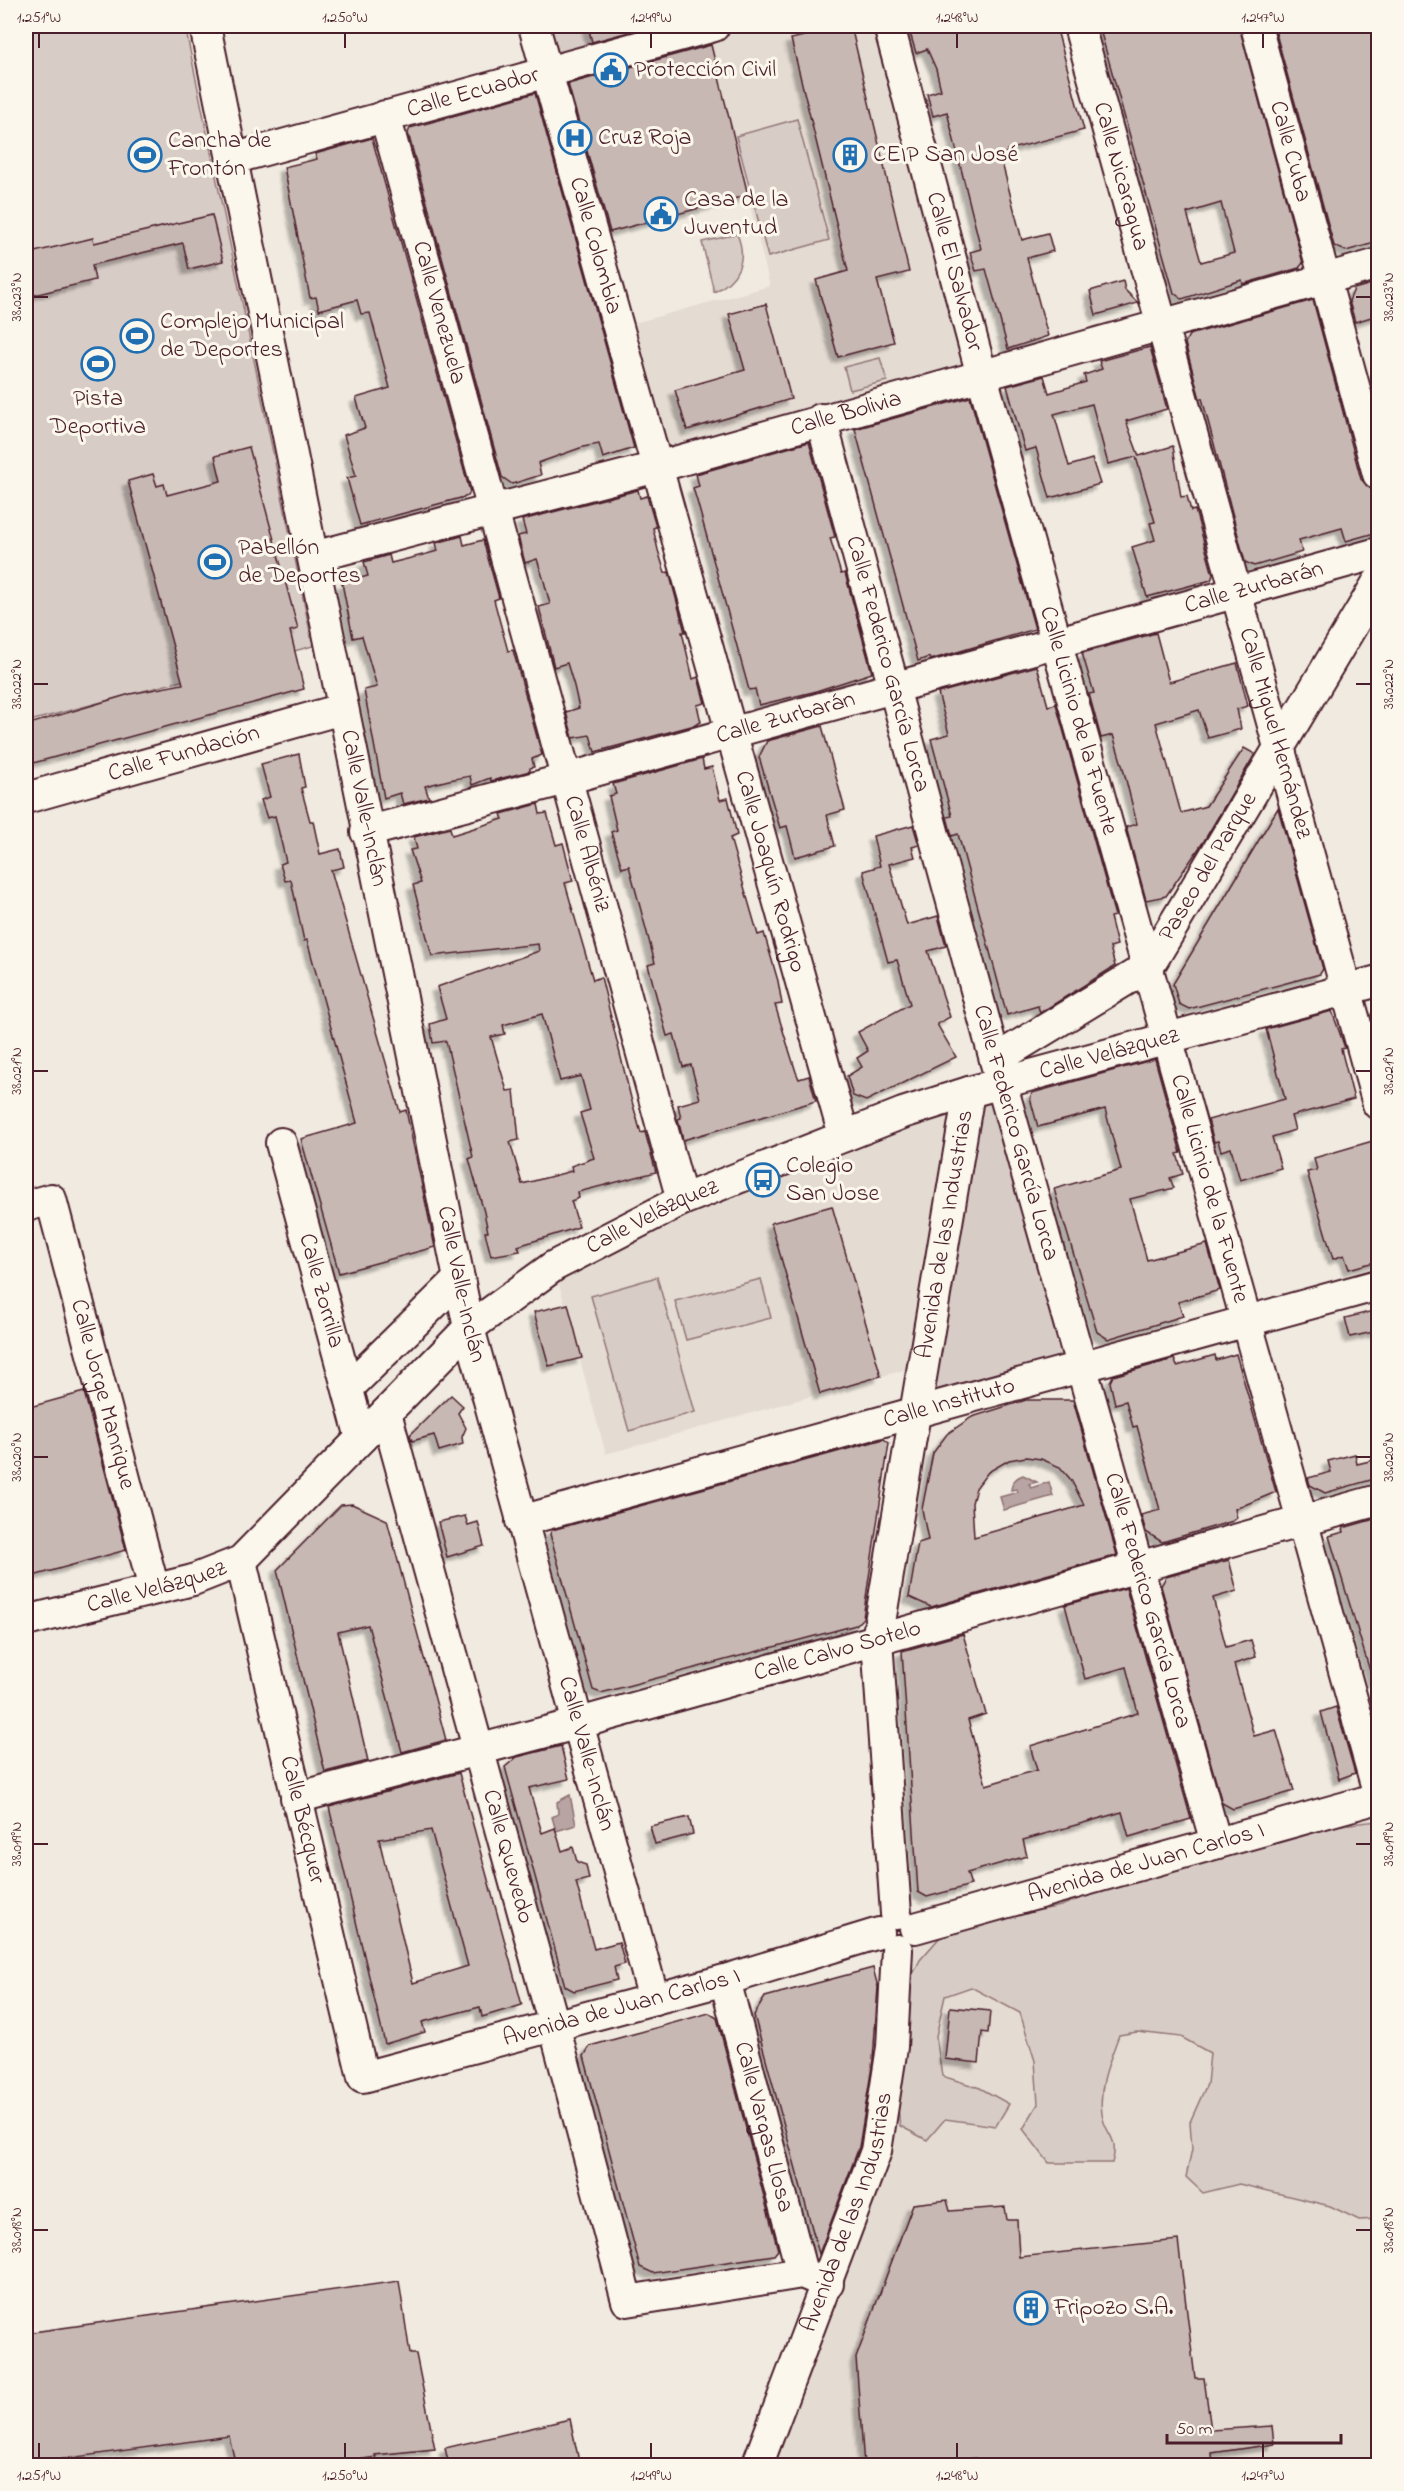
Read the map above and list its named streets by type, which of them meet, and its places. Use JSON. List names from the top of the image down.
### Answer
{
  "streets": {
    "street": [
      "Calle Ecuador",
      "Calle Cuba",
      "Calle Nicaragua",
      "Calle Colombia",
      "Calle El Salvador",
      "Calle Venezuela",
      "Calle Bolivia",
      "Calle Zurbarán",
      "Calle Federico García Lorca",
      "Calle Licinio de la Fuente",
      "Calle Miguel Hernández",
      "Calle Fundación",
      "Calle Valle-Inclán",
      "Calle Albéniz",
      "Paseo del Parque",
      "Calle Joaquín Rodrigo",
      "Calle Velázquez",
      "Avenida de las Industrias",
      "Calle Zorrilla",
      "Calle Jorge Manrique",
      "Calle Instituto",
      "Calle Calvo Sotelo",
      "Calle Bécquer",
      "Calle Quevedo",
      "Avenida de Juan Carlos I",
      "Calle Vargas Llosa"
    ]
  },
  "crossings": [
    ["Calle Ecuador", "Calle Colombia"],
    ["Calle Ecuador", "Calle Venezuela"],
    ["Calle Ecuador", "Calle Valle-Inclán"],
    ["Calle Cuba", "Calle Bolivia"],
    ["Calle Nicaragua", "Calle Bolivia"],
    ["Calle Nicaragua", "Calle Miguel Hernández"],
    ["Calle Colombia", "Calle Bolivia"],
    ["Calle Colombia", "Calle Joaquín Rodrigo"],
    ["Calle El Salvador", "Calle Bolivia"],
    ["Calle El Salvador", "Calle Licinio de la Fuente"],
    ["Calle Venezuela", "Calle Bolivia"],
    ["Calle Venezuela", "Calle Albéniz"],
    ["Calle Bolivia", "Calle Federico García Lorca"],
    ["Calle Bolivia", "Calle Licinio de la Fuente"],
    ["Calle Bolivia", "Calle Miguel Hernández"],
    ["Calle Bolivia", "Calle Valle-Inclán"],
    ["Calle Bolivia", "Calle Albéniz"],
    ["Calle Bolivia", "Calle Joaquín Rodrigo"],
    ["Calle Zurbarán", "Calle Federico García Lorca"],
    ["Calle Zurbarán", "Calle Licinio de la Fuente"],
    ["Calle Zurbarán", "Calle Miguel Hernández"],
    ["Calle Zurbarán", "Calle Valle-Inclán"],
    ["Calle Zurbarán", "Calle Albéniz"],
    ["Calle Zurbarán", "Calle Joaquín Rodrigo"],
    ["Calle Federico García Lorca", "Paseo del Parque"],
    ["Calle Federico García Lorca", "Calle Velázquez"],
    ["Calle Federico García Lorca", "Calle Instituto"],
    ["Calle Federico García Lorca", "Calle Calvo Sotelo"],
    ["Calle Federico García Lorca", "Avenida de Juan Carlos I"],
    ["Calle Licinio de la Fuente", "Paseo del Parque"],
    ["Calle Licinio de la Fuente", "Calle Velázquez"],
    ["Calle Licinio de la Fuente", "Calle Instituto"],
    ["Calle Licinio de la Fuente", "Calle Calvo Sotelo"],
    ["Calle Miguel Hernández", "Paseo del Parque"],
    ["Calle Miguel Hernández", "Calle Velázquez"],
    ["Calle Fundación", "Calle Valle-Inclán"],
    ["Calle Valle-Inclán", "Calle Velázquez"],
    ["Calle Valle-Inclán", "Calle Instituto"],
    ["Calle Valle-Inclán", "Calle Calvo Sotelo"],
    ["Calle Valle-Inclán", "Avenida de Juan Carlos I"],
    ["Calle Albéniz", "Calle Velázquez"],
    ["Paseo del Parque", "Calle Velázquez"],
    ["Calle Joaquín Rodrigo", "Calle Velázquez"],
    ["Calle Velázquez", "Avenida de las Industrias"],
    ["Calle Velázquez", "Calle Zorrilla"],
    ["Calle Velázquez", "Calle Jorge Manrique"],
    ["Calle Velázquez", "Calle Bécquer"],
    ["Calle Velázquez", "Calle Quevedo"],
    ["Avenida de las Industrias", "Calle Instituto"],
    ["Avenida de las Industrias", "Calle Calvo Sotelo"],
    ["Avenida de las Industrias", "Calle Quevedo"],
    ["Avenida de las Industrias", "Avenida de Juan Carlos I"],
    ["Avenida de las Industrias", "Calle Vargas Llosa"],
    ["Calle Calvo Sotelo", "Calle Bécquer"],
    ["Calle Calvo Sotelo", "Calle Quevedo"],
    ["Calle Bécquer", "Avenida de Juan Carlos I"],
    ["Calle Quevedo", "Avenida de Juan Carlos I"],
    ["Calle Quevedo", "Calle Vargas Llosa"],
    ["Avenida de Juan Carlos I", "Calle Vargas Llosa"]
  ],
  "places": {
    "public building": ["Protección Civil", "Casa de la Juventud"],
    "hospital": ["Cruz Roja"],
    "sports": [
      "Cancha de Frontón",
      "Complejo Municipal de Deportes",
      "Pista Deportiva",
      "Pabellón de Deportes"
    ],
    "building": ["CEIP San José", "Fripozo S.A."],
    "bus stop": ["Colegio San Jose"]
  },
  "scale_bar": "50 m",
  "coordinates": [
    "1.251°W",
    "1.250°W",
    "1.249°W",
    "1.248°W",
    "1.247°W",
    "38.023°N",
    "38.022°N",
    "38.021°N",
    "38.020°N",
    "38.019°N",
    "38.018°N"
  ]
}
